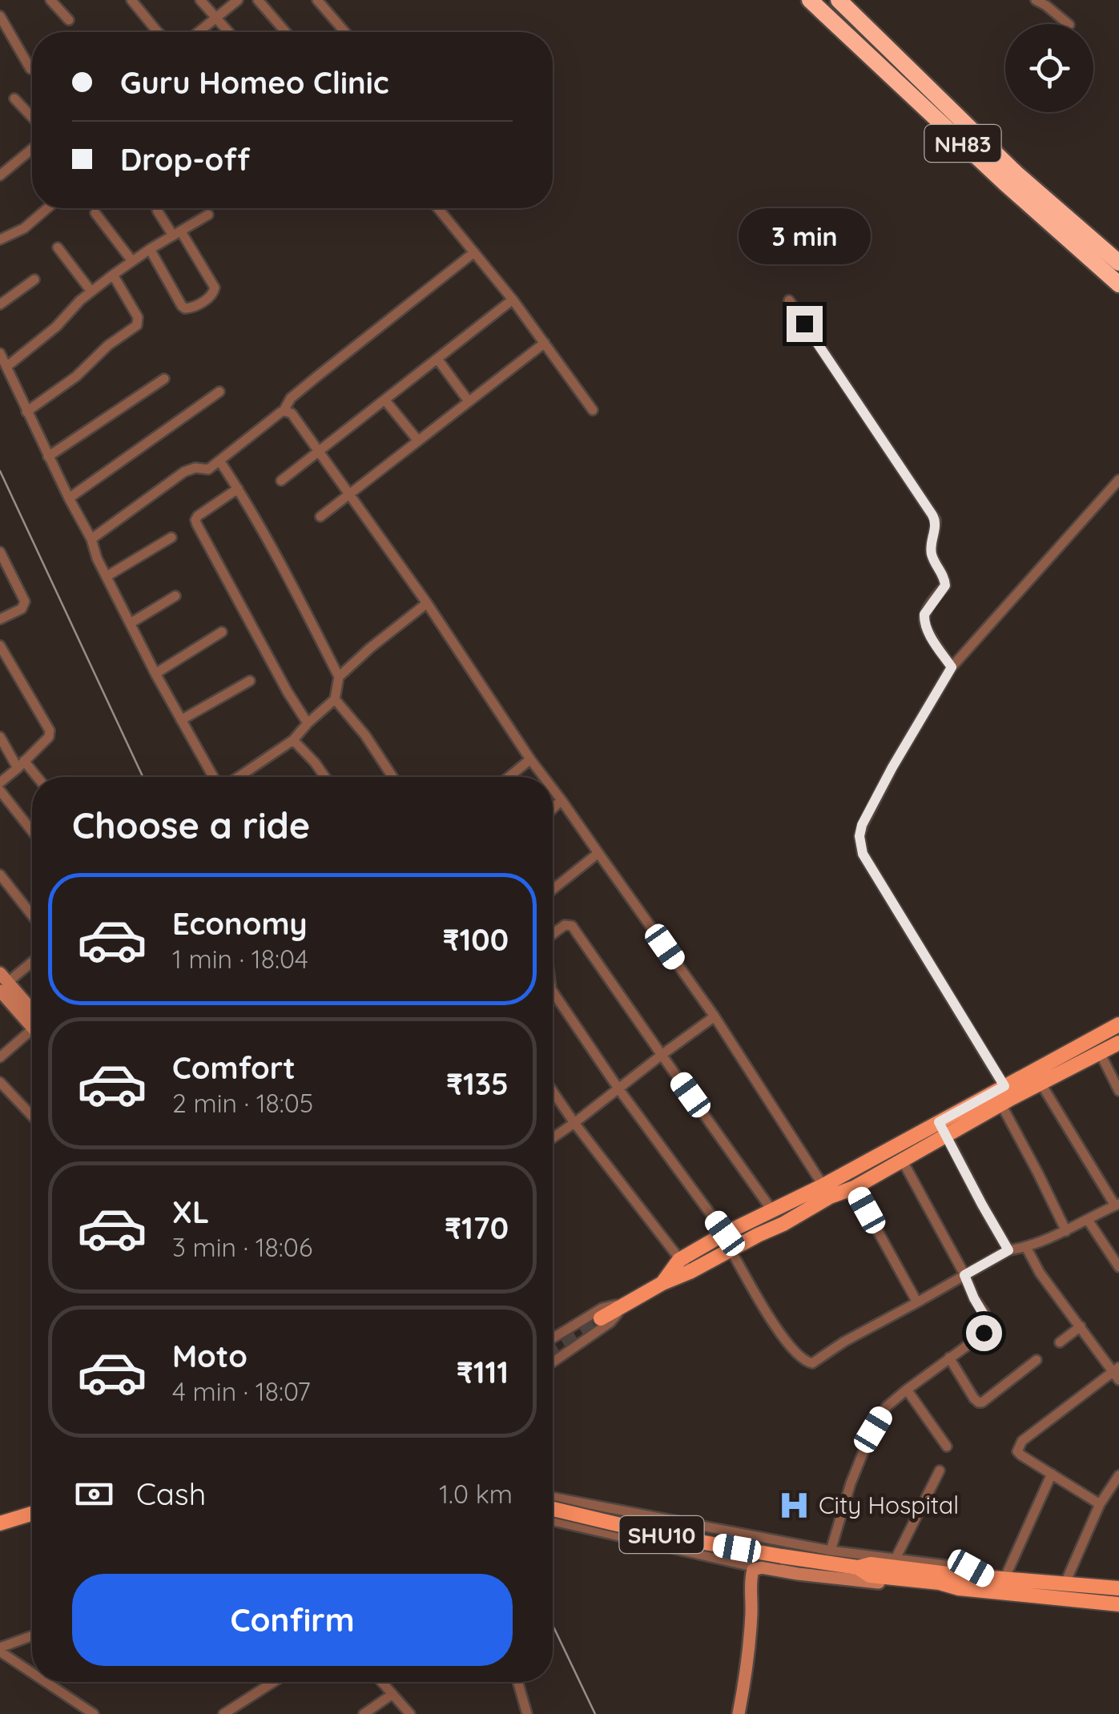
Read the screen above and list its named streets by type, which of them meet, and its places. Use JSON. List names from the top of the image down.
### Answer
{
  "streets": {
    "highway": ["NH83"],
    "main road": ["SHU10"]
  },
  "places": {
    "hospital": ["City Hospital"]
  },
  "page": {
    "banner": ["Guru Homeo Clinic", "Drop-off"],
    "bubble": "3 min",
    "heading": "Choose a ride",
    "list": [
      {
        "name": "Economy",
        "note": "1 min · 18:04",
        "value": "₹100"
      },
      {
        "name": "Comfort",
        "note": "2 min · 18:05",
        "value": "₹135"
      },
      {
        "name": "XL",
        "note": "3 min · 18:06",
        "value": "₹170"
      },
      {
        "name": "Moto",
        "note": "4 min · 18:07",
        "value": "₹111"
      }
    ],
    "pay": ["Cash", "1.0 km"],
    "buttons": "Confirm"
  }
}
